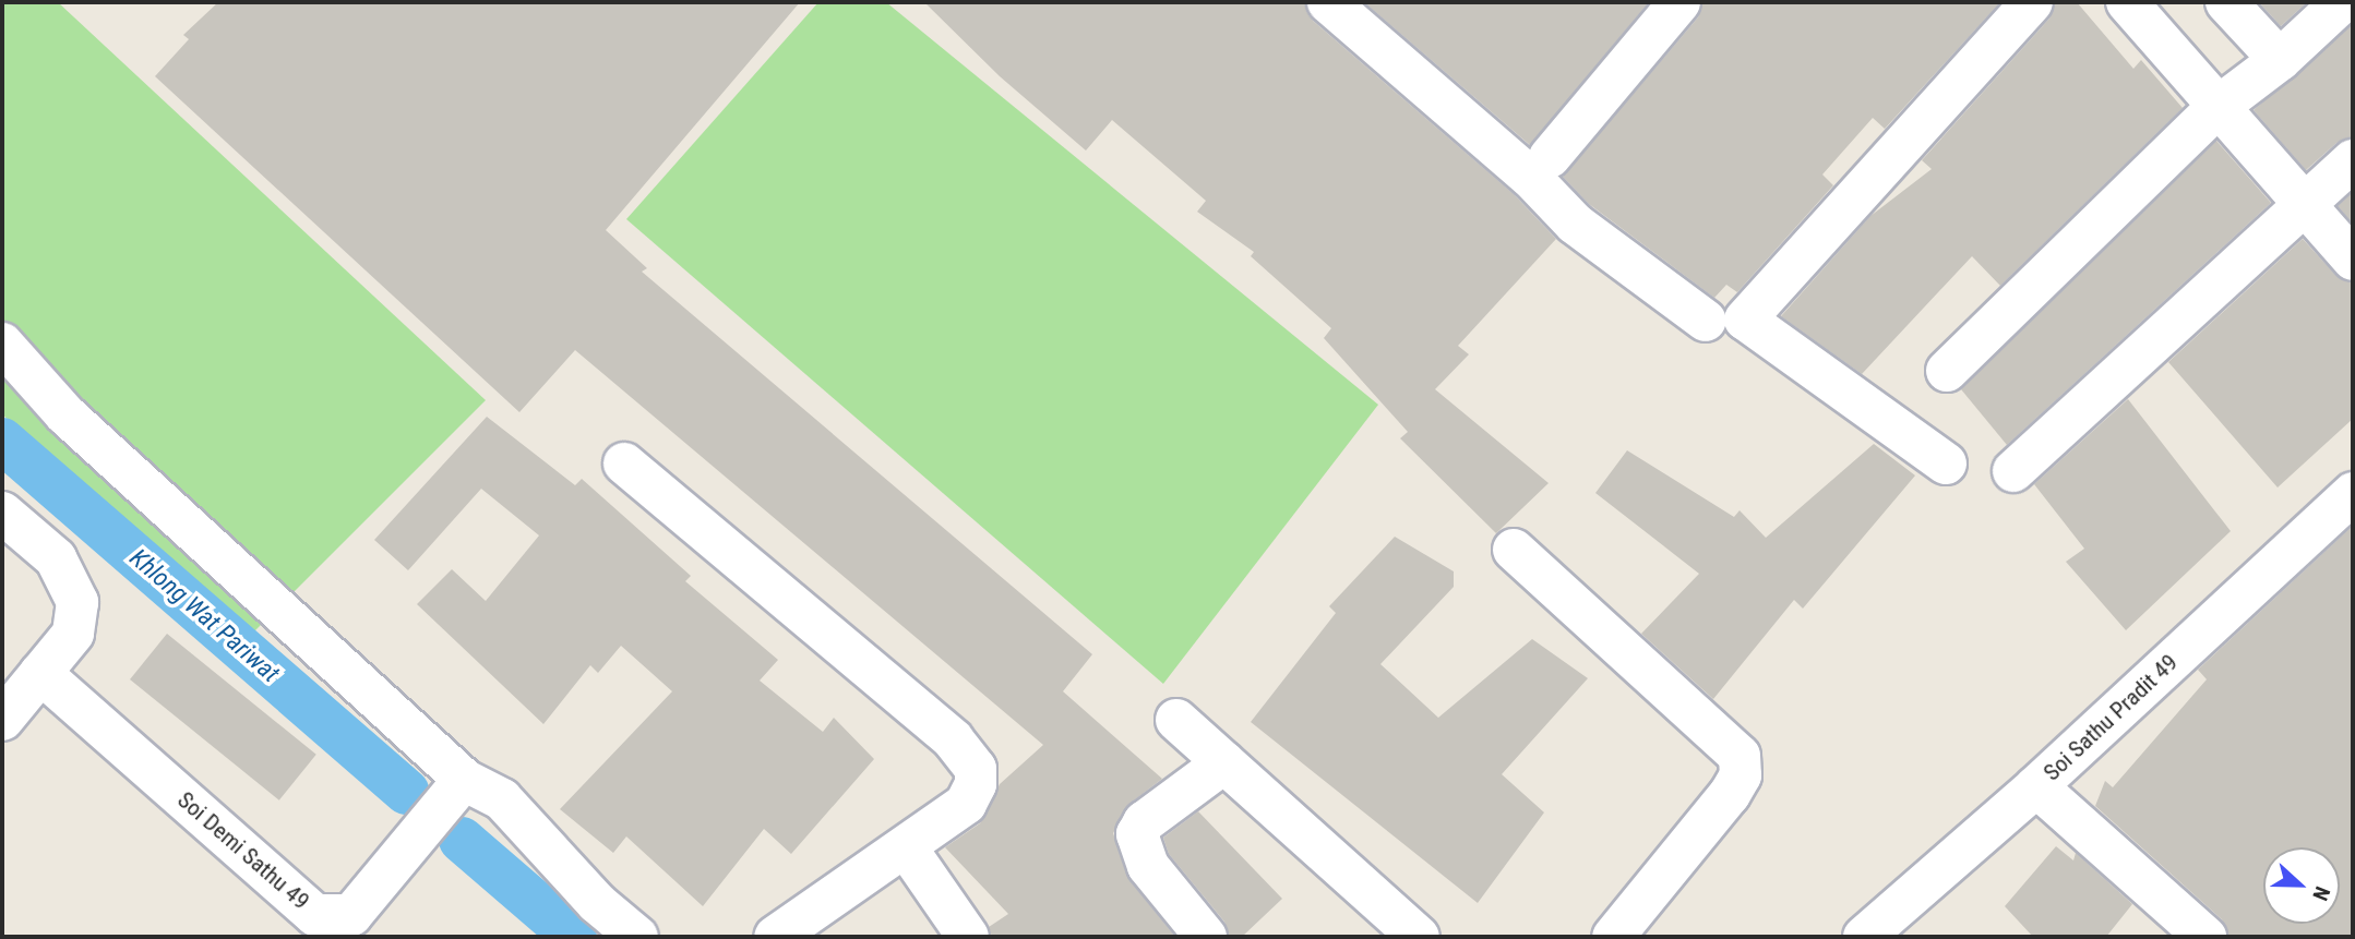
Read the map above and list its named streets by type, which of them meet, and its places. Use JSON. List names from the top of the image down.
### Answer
{
  "streets": {
    "street": ["Soi Sathu Pradit 49", "Soi Demi Sathu 49"]
  },
  "water": ["Khlong Wat Pariwat"],
  "north": "right"
}
